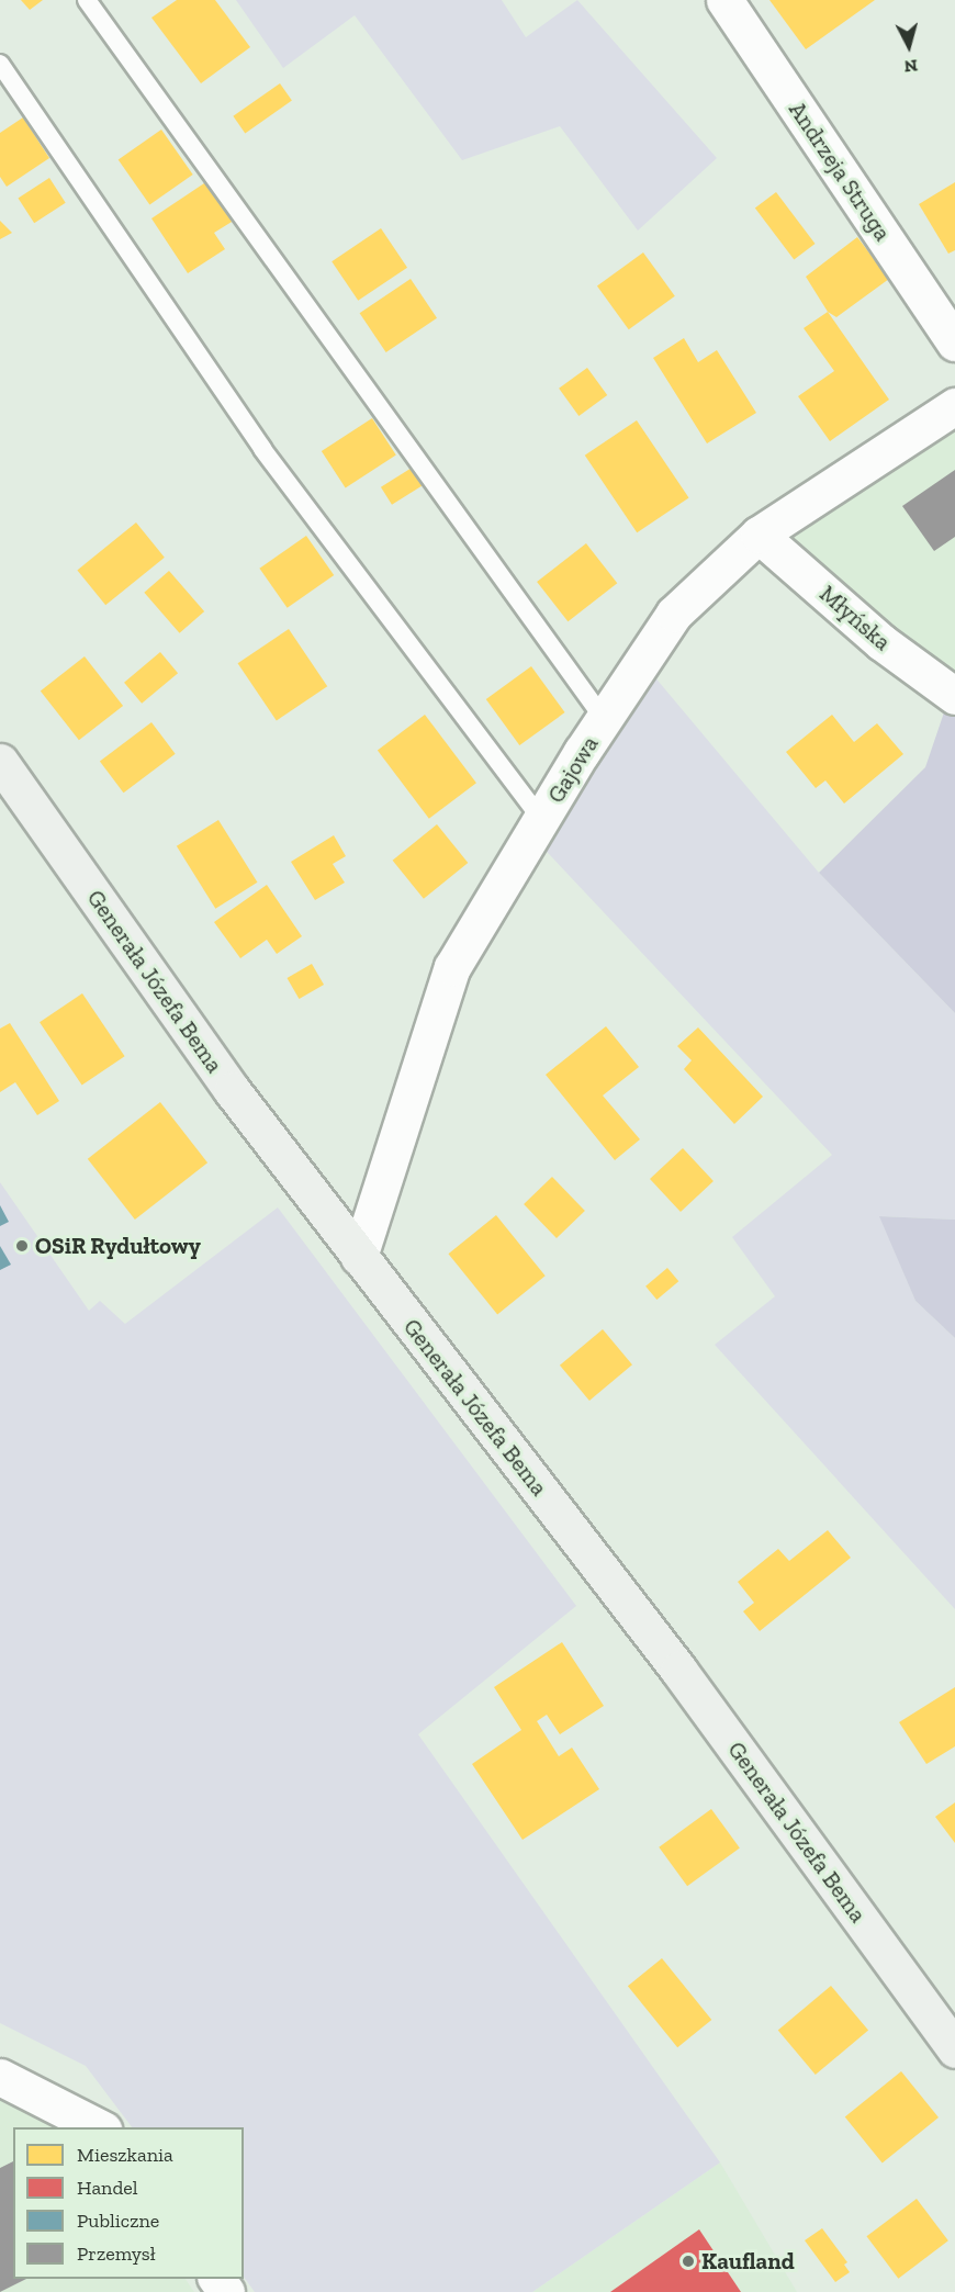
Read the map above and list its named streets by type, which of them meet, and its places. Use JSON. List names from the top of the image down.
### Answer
{
  "streets": {
    "street": [
      "Andrzeja Struga",
      "Młyńska",
      "Gajowa",
      "Generała Józefa Bema"
    ]
  },
  "crossings": [
    ["Młyńska", "Gajowa"],
    ["Gajowa", "Generała Józefa Bema"]
  ],
  "places": ["OSiR Rydułtowy", "Kaufland"],
  "legend": [
    "Mieszkania",
    "Handel",
    "Publiczne",
    "Przemysł"
  ],
  "north": "bottom"
}
